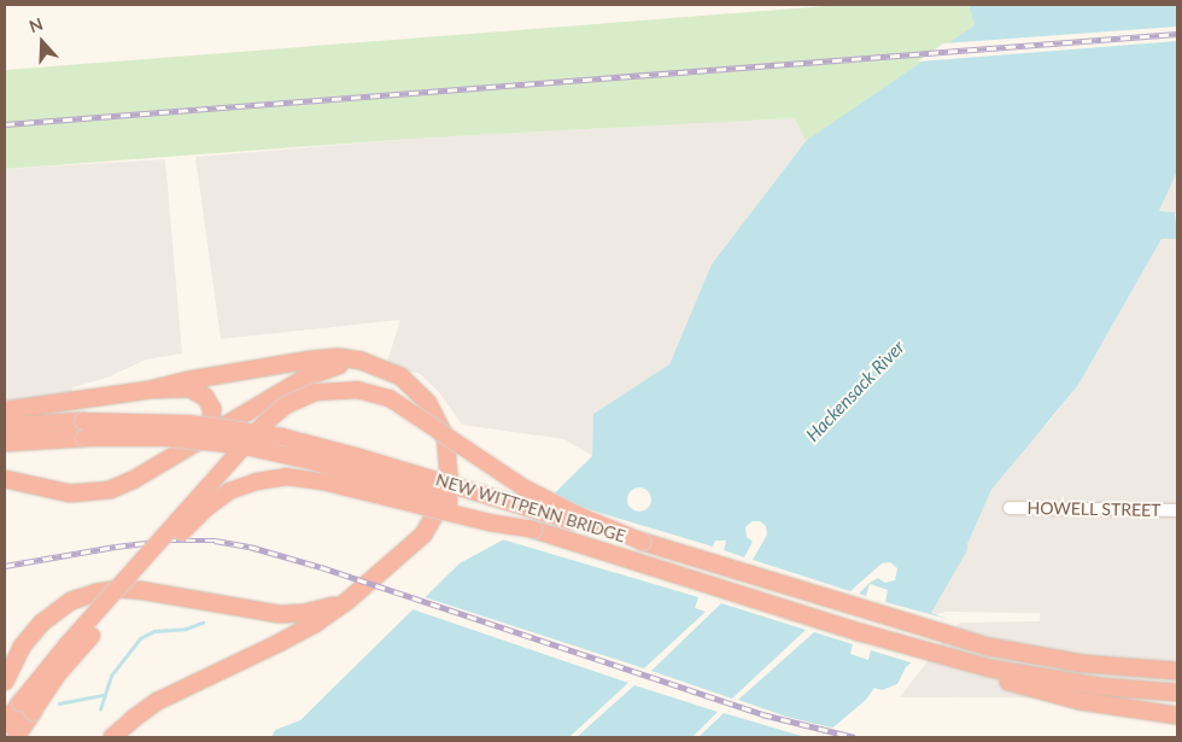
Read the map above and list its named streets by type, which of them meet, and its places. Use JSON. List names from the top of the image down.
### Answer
{
  "streets": {
    "highway": ["NEW WITTPENN BRIDGE"],
    "street": ["HOWELL STREET"]
  },
  "water": ["Hackensack River"],
  "north": "top"
}
